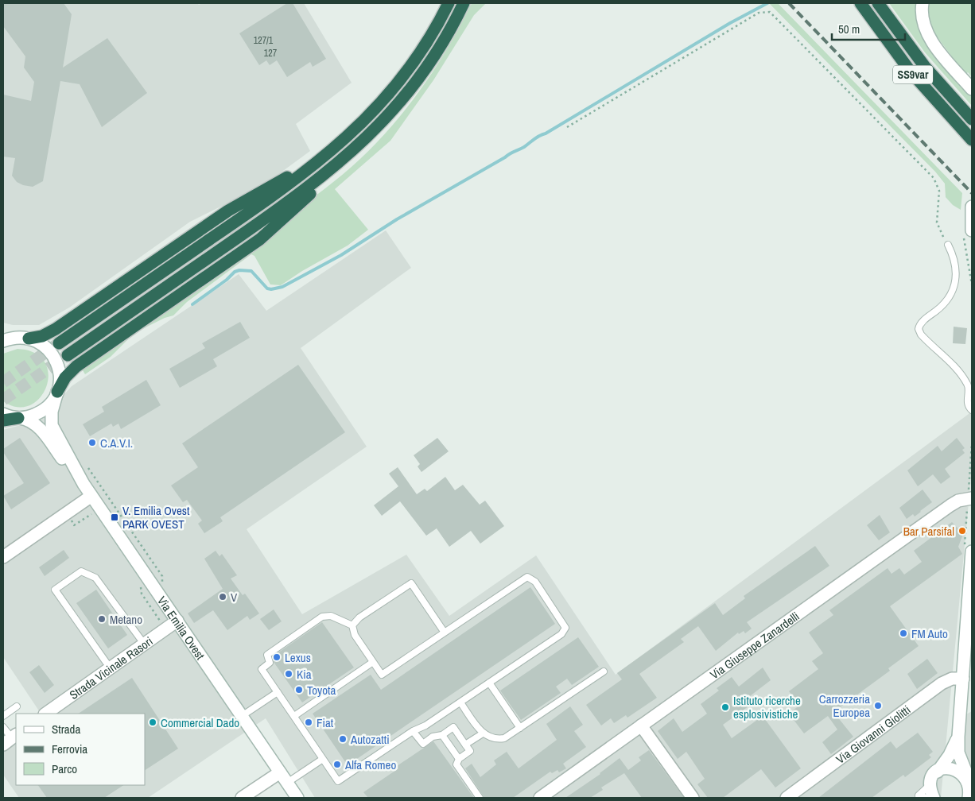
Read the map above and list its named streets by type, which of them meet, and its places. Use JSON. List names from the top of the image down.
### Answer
{
  "streets": {
    "highway": ["SS9var"],
    "street": [
      "Via Emilia Ovest",
      "Via Giuseppe Zanardelli",
      "Strada Vicinale Rasori",
      "Via Giovanni Giolitti"
    ]
  },
  "crossings": [
    ["Via Emilia Ovest", "Strada Vicinale Rasori"]
  ],
  "places": {
    "other": [
      "C.A.V.I.",
      "Bar Parsifal",
      "V",
      "Metano",
      "FM Auto",
      "Lexus",
      "Kia",
      "Toyota",
      "Carrozzeria Europea",
      "Istituto ricerche esplosivistiche",
      "Commercial Dado",
      "Fiat",
      "Autozatti",
      "Alfa Romeo"
    ],
    "transit": ["V. Emilia Ovest PARK OVEST"]
  },
  "house_numbers": ["127/1", "127"],
  "legend": ["Strada", "Ferrovia", "Parco"],
  "scale_bar": "50 m"
}
